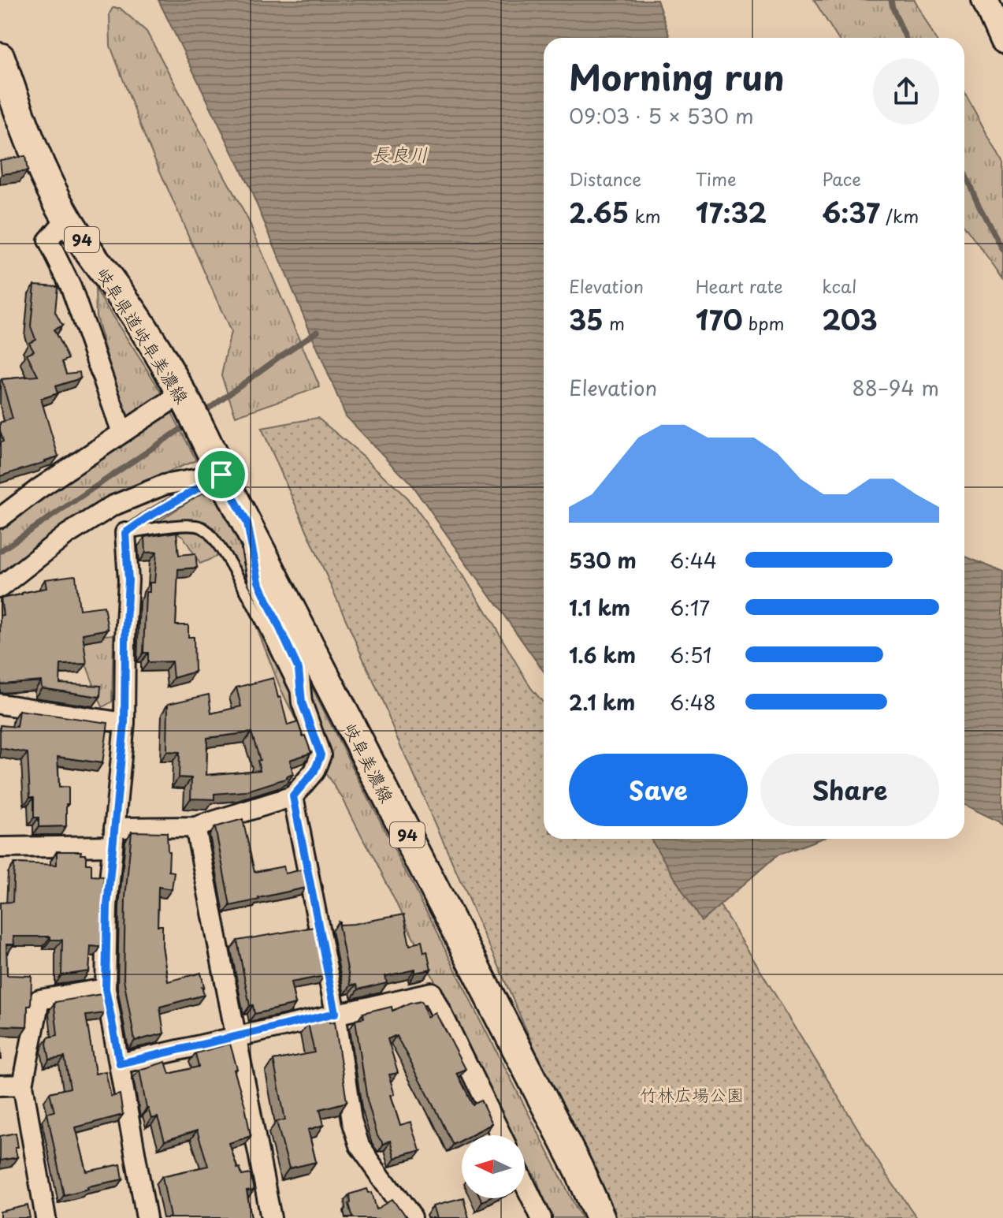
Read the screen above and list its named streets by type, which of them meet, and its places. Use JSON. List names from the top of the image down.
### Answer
{
  "streets": {
    "main road": ["94", "岐阜県道岐阜美濃線", "岐阜美濃線"]
  },
  "crossings": [
    ["岐阜県道岐阜美濃線", "岐阜美濃線"]
  ],
  "water": ["長良川"],
  "parks": ["竹林広場公園"],
  "north": "left",
  "page": {
    "heading": ["Morning run", "09:03 · 5 × 530 m"],
    "stats": [
      ["Distance", "2.65 km"],
      ["Time", "17:32"],
      ["Pace", "6:37 /km"],
      ["Elevation", "35 m"],
      ["Heart rate", "170 bpm"],
      ["kcal", "203"]
    ],
    "chart": ["Elevation", "88–94 m"],
    "list": [
      {
        "name": "530 m",
        "note": "6:44"
      },
      {
        "name": "1.1 km",
        "note": "6:17"
      },
      {
        "name": "1.6 km",
        "note": "6:51"
      },
      {
        "name": "2.1 km",
        "note": "6:48"
      }
    ],
    "buttons": ["Save", "Share"]
  }
}
